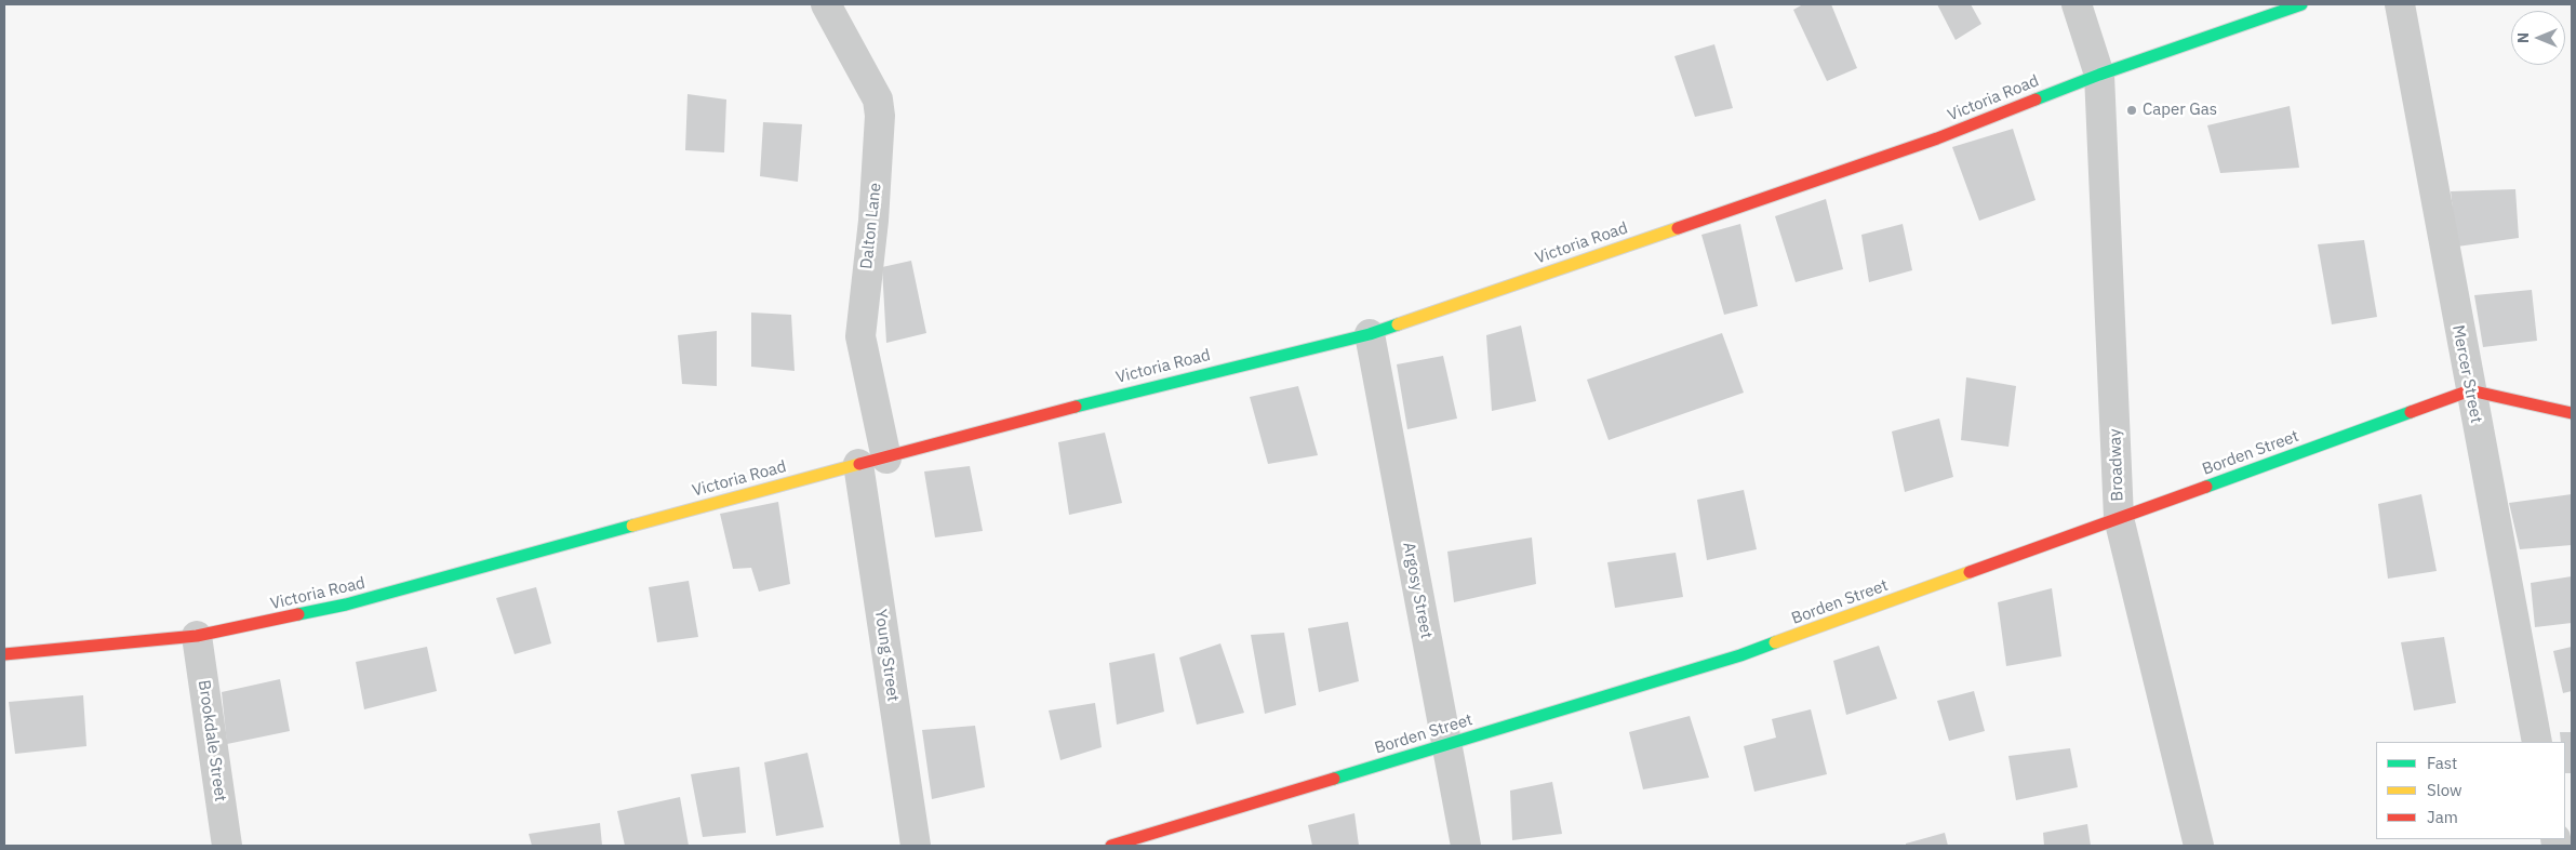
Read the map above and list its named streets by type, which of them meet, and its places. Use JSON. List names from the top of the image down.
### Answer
{
  "streets": {
    "main road": ["Victoria Road", "Borden Street"],
    "street": [
      "Dalton Lane",
      "Mercer Street",
      "Broadway",
      "Argosy Street",
      "Young Street",
      "Brookdale Street"
    ]
  },
  "crossings": [
    ["Victoria Road", "Dalton Lane"],
    ["Victoria Road", "Broadway"],
    ["Victoria Road", "Argosy Street"],
    ["Victoria Road", "Young Street"],
    ["Victoria Road", "Brookdale Street"],
    ["Dalton Lane", "Young Street"],
    ["Mercer Street", "Borden Street"],
    ["Borden Street", "Broadway"],
    ["Borden Street", "Argosy Street"]
  ],
  "places": ["Caper Gas"],
  "legend": ["Fast", "Slow", "Jam"],
  "north": "left"
}
